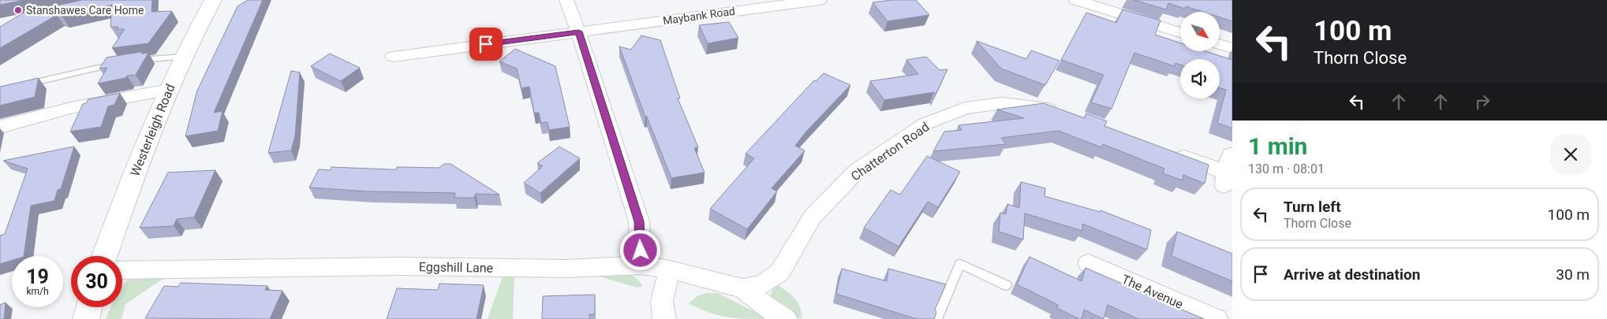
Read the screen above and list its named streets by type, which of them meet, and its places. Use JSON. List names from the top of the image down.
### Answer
{
  "streets": {
    "street": [
      "Maybank Road",
      "Westerleigh Road",
      "Chatterton Road",
      "Eggshill Lane",
      "The Avenue"
    ]
  },
  "crossings": [
    ["Chatterton Road", "Eggshill Lane"]
  ],
  "places": ["Stanshawes Care Home"],
  "north": "bottom right",
  "page": {
    "turn": ["100 m", "Thorn Close"],
    "heading": ["1 min", "130 m · 08:01"],
    "list": [
      {
        "name": "Turn left",
        "note": "Thorn Close",
        "value": "100 m"
      },
      {
        "name": "Arrive at destination",
        "value": "30 m"
      }
    ],
    "speed": "19 km/h",
    "limit": "30"
  }
}
